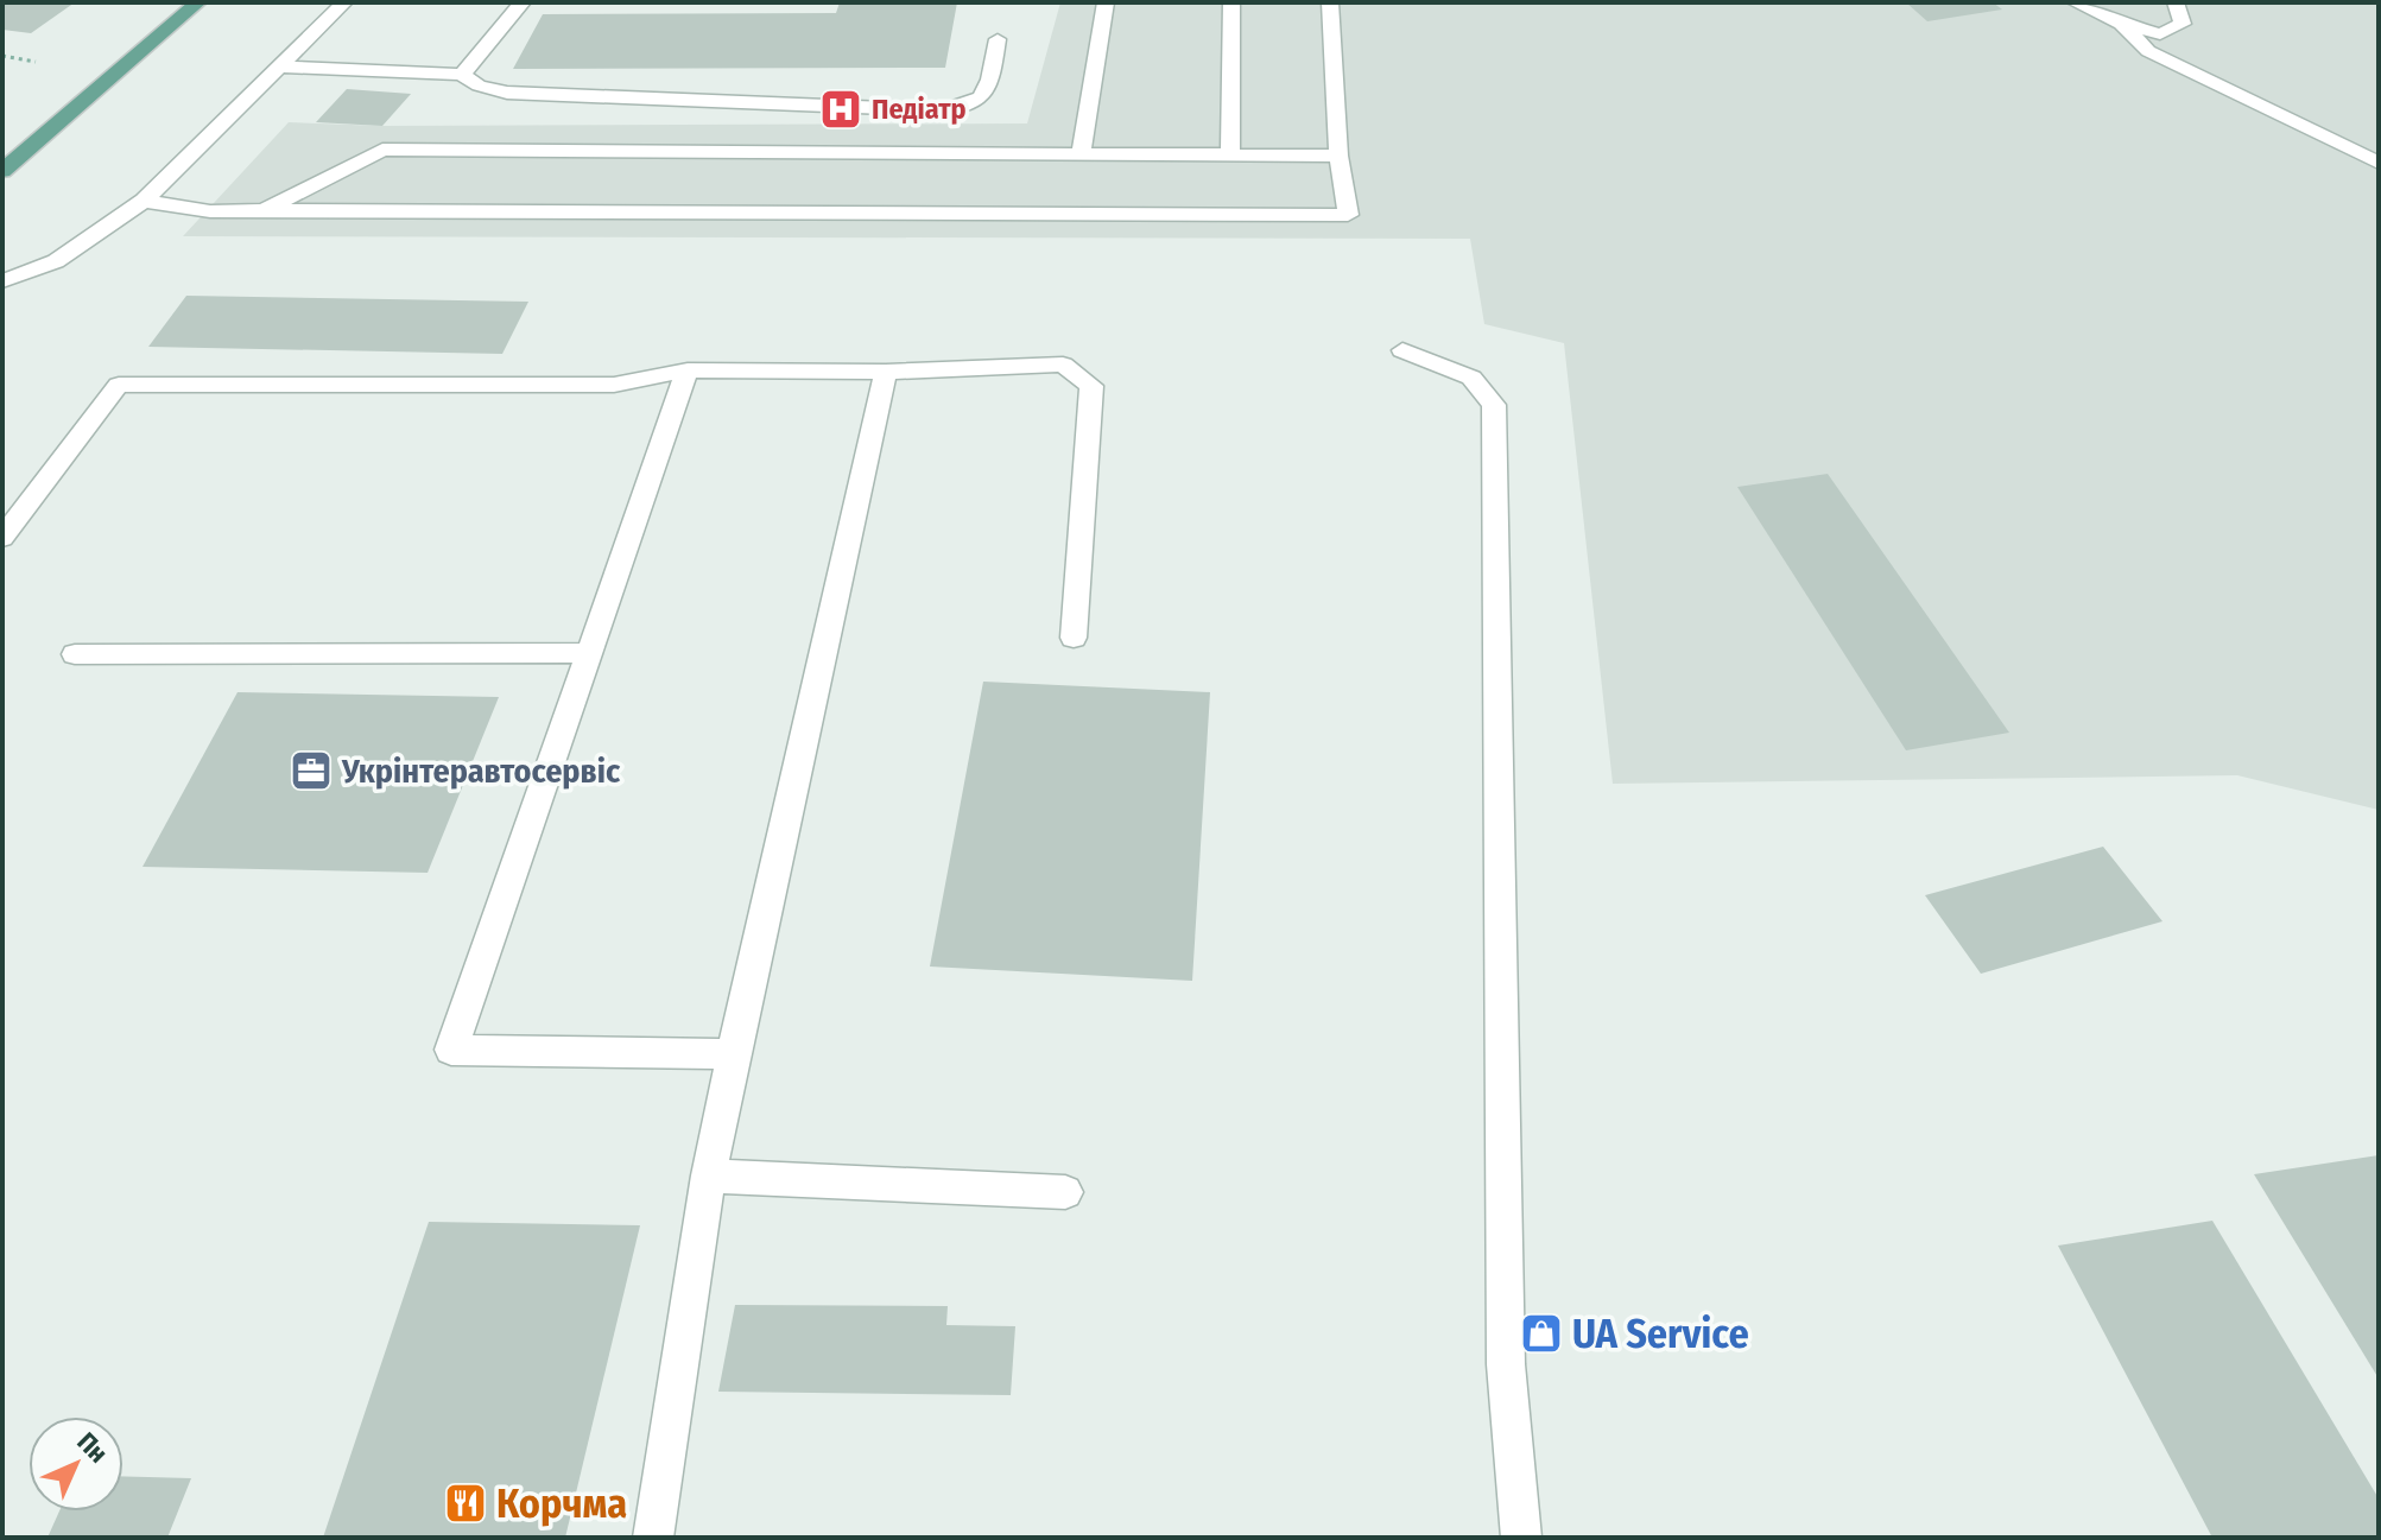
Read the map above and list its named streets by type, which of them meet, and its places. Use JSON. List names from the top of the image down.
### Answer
{
  "places": {
    "hospital": ["Педіатр"],
    "office": ["Укрінтеравтосервіс"],
    "shop": ["UA Service"],
    "restaurant": ["Корчма"]
  },
  "north": "top right"
}
